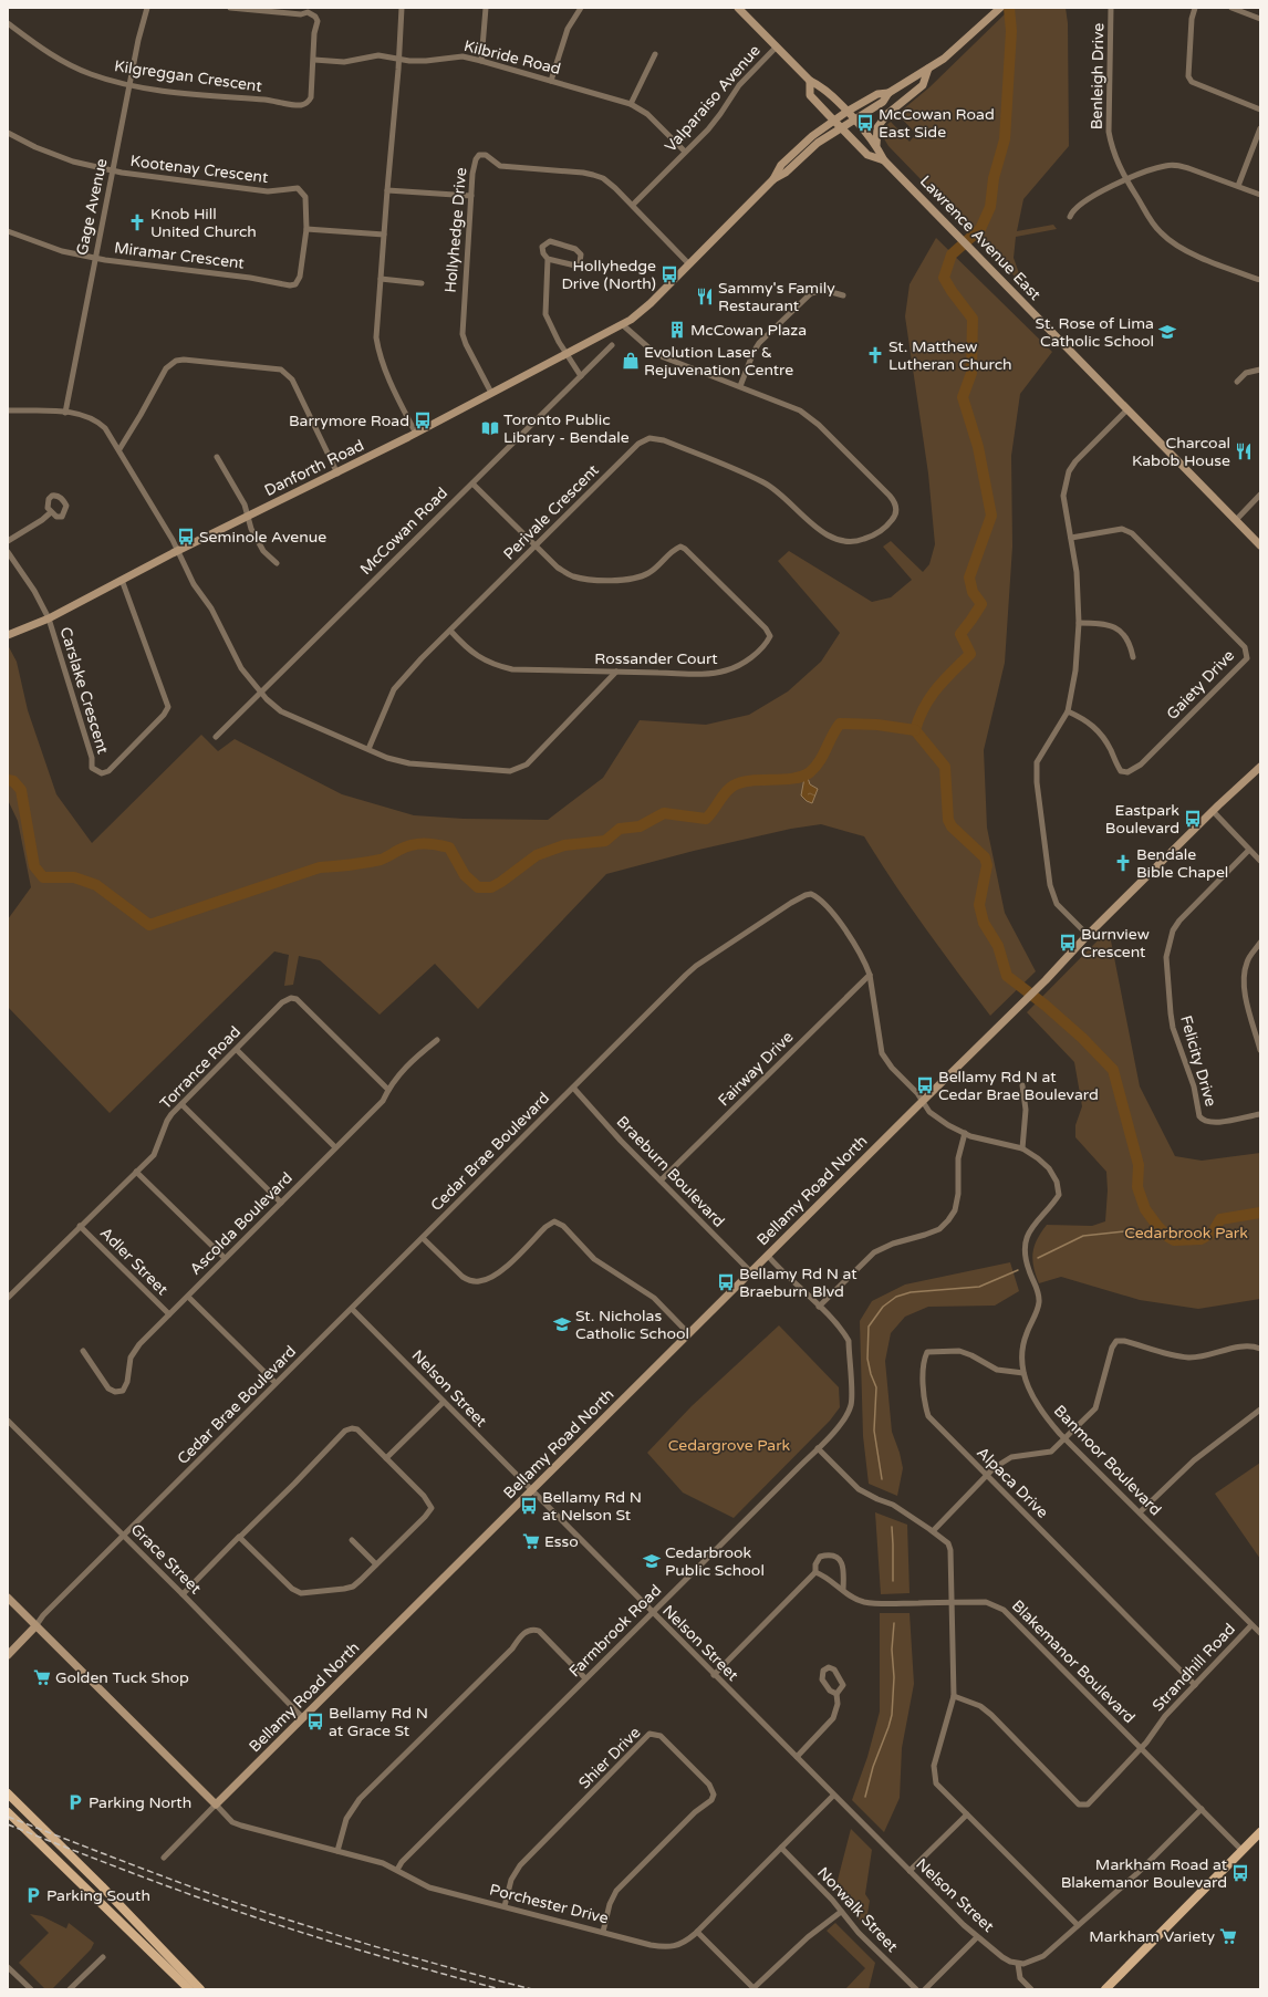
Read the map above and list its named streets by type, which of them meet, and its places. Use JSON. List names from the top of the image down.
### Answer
{
  "streets": {
    "main road": ["Lawrence Avenue East", "Danforth Road", "Bellamy Road North"],
    "street": [
      "Kilbride Road",
      "Kilgreggan Crescent",
      "Benleigh Drive",
      "Valparaiso Avenue",
      "Kootenay Crescent",
      "Gage Avenue",
      "Hollyhedge Drive",
      "Miramar Crescent",
      "Perivale Crescent",
      "McCowan Road",
      "Rossander Court",
      "Gaiety Drive",
      "Carslake Crescent",
      "Felicity Drive",
      "Torrance Road",
      "Fairway Drive",
      "Cedar Brae Boulevard",
      "Braeburn Boulevard",
      "Ascolda Boulevard",
      "Adler Street",
      "Nelson Street",
      "Banmoor Boulevard",
      "Alpaca Drive",
      "Grace Street",
      "Farmbrook Road",
      "Blakemanor Boulevard",
      "Strandhill Road",
      "Shier Drive",
      "Porchester Drive",
      "Norwalk Street"
    ]
  },
  "crossings": [
    ["Kilbride Road", "Kilgreggan Crescent"],
    ["Kilbride Road", "Valparaiso Avenue"],
    ["Kilgreggan Crescent", "Gage Avenue"],
    ["Valparaiso Avenue", "Hollyhedge Drive"],
    ["Valparaiso Avenue", "Lawrence Avenue East"],
    ["Kootenay Crescent", "Gage Avenue"],
    ["Kootenay Crescent", "Miramar Crescent"],
    ["Gage Avenue", "Miramar Crescent"],
    ["Hollyhedge Drive", "Danforth Road"],
    ["Danforth Road", "Perivale Crescent"],
    ["Danforth Road", "Carslake Crescent"],
    ["Perivale Crescent", "Rossander Court"],
    ["McCowan Road", "Rossander Court"],
    ["Torrance Road", "Ascolda Boulevard"],
    ["Torrance Road", "Adler Street"],
    ["Fairway Drive", "Cedar Brae Boulevard"],
    ["Fairway Drive", "Braeburn Boulevard"],
    ["Cedar Brae Boulevard", "Braeburn Boulevard"],
    ["Cedar Brae Boulevard", "Bellamy Road North"],
    ["Cedar Brae Boulevard", "Nelson Street"],
    ["Cedar Brae Boulevard", "Banmoor Boulevard"],
    ["Cedar Brae Boulevard", "Grace Street"],
    ["Braeburn Boulevard", "Bellamy Road North"],
    ["Bellamy Road North", "Nelson Street"],
    ["Bellamy Road North", "Banmoor Boulevard"],
    ["Bellamy Road North", "Grace Street"],
    ["Bellamy Road North", "Farmbrook Road"],
    ["Bellamy Road North", "Porchester Drive"],
    ["Ascolda Boulevard", "Adler Street"],
    ["Nelson Street", "Farmbrook Road"],
    ["Nelson Street", "Porchester Drive"],
    ["Banmoor Boulevard", "Alpaca Drive"],
    ["Banmoor Boulevard", "Strandhill Road"],
    ["Alpaca Drive", "Strandhill Road"],
    ["Farmbrook Road", "Porchester Drive"],
    ["Blakemanor Boulevard", "Strandhill Road"],
    ["Shier Drive", "Porchester Drive"],
    ["Porchester Drive", "Norwalk Street"]
  ],
  "parks": ["Cedarbrook Park", "Cedargrove Park"],
  "places": {
    "bus stop": [
      "McCowan Road East Side",
      "Hollyhedge Drive (North)",
      "Barrymore Road",
      "Seminole Avenue",
      "Eastpark Boulevard",
      "Burnview Crescent",
      "Bellamy Rd N at Cedar Brae Boulevard",
      "Bellamy Rd N at Braeburn Blvd",
      "Bellamy Rd N at Nelson St",
      "Bellamy Rd N at Grace St",
      "Markham Road at Blakemanor Boulevard"
    ],
    "church": ["Knob Hill United Church", "St. Matthew Lutheran Church", "Bendale Bible Chapel"],
    "restaurant": ["Sammy's Family Restaurant", "Charcoal Kabob House"],
    "building": ["McCowan Plaza"],
    "school or university": ["St. Rose of Lima Catholic School", "St. Nicholas Catholic School", "Cedarbrook Public School"],
    "shop": ["Evolution Laser & Rejuvenation Centre"],
    "library": ["Toronto Public Library - Bendale"],
    "supermarket": ["Esso", "Golden Tuck Shop", "Markham Variety"],
    "parking": ["Parking North", "Parking South"]
  }
}
